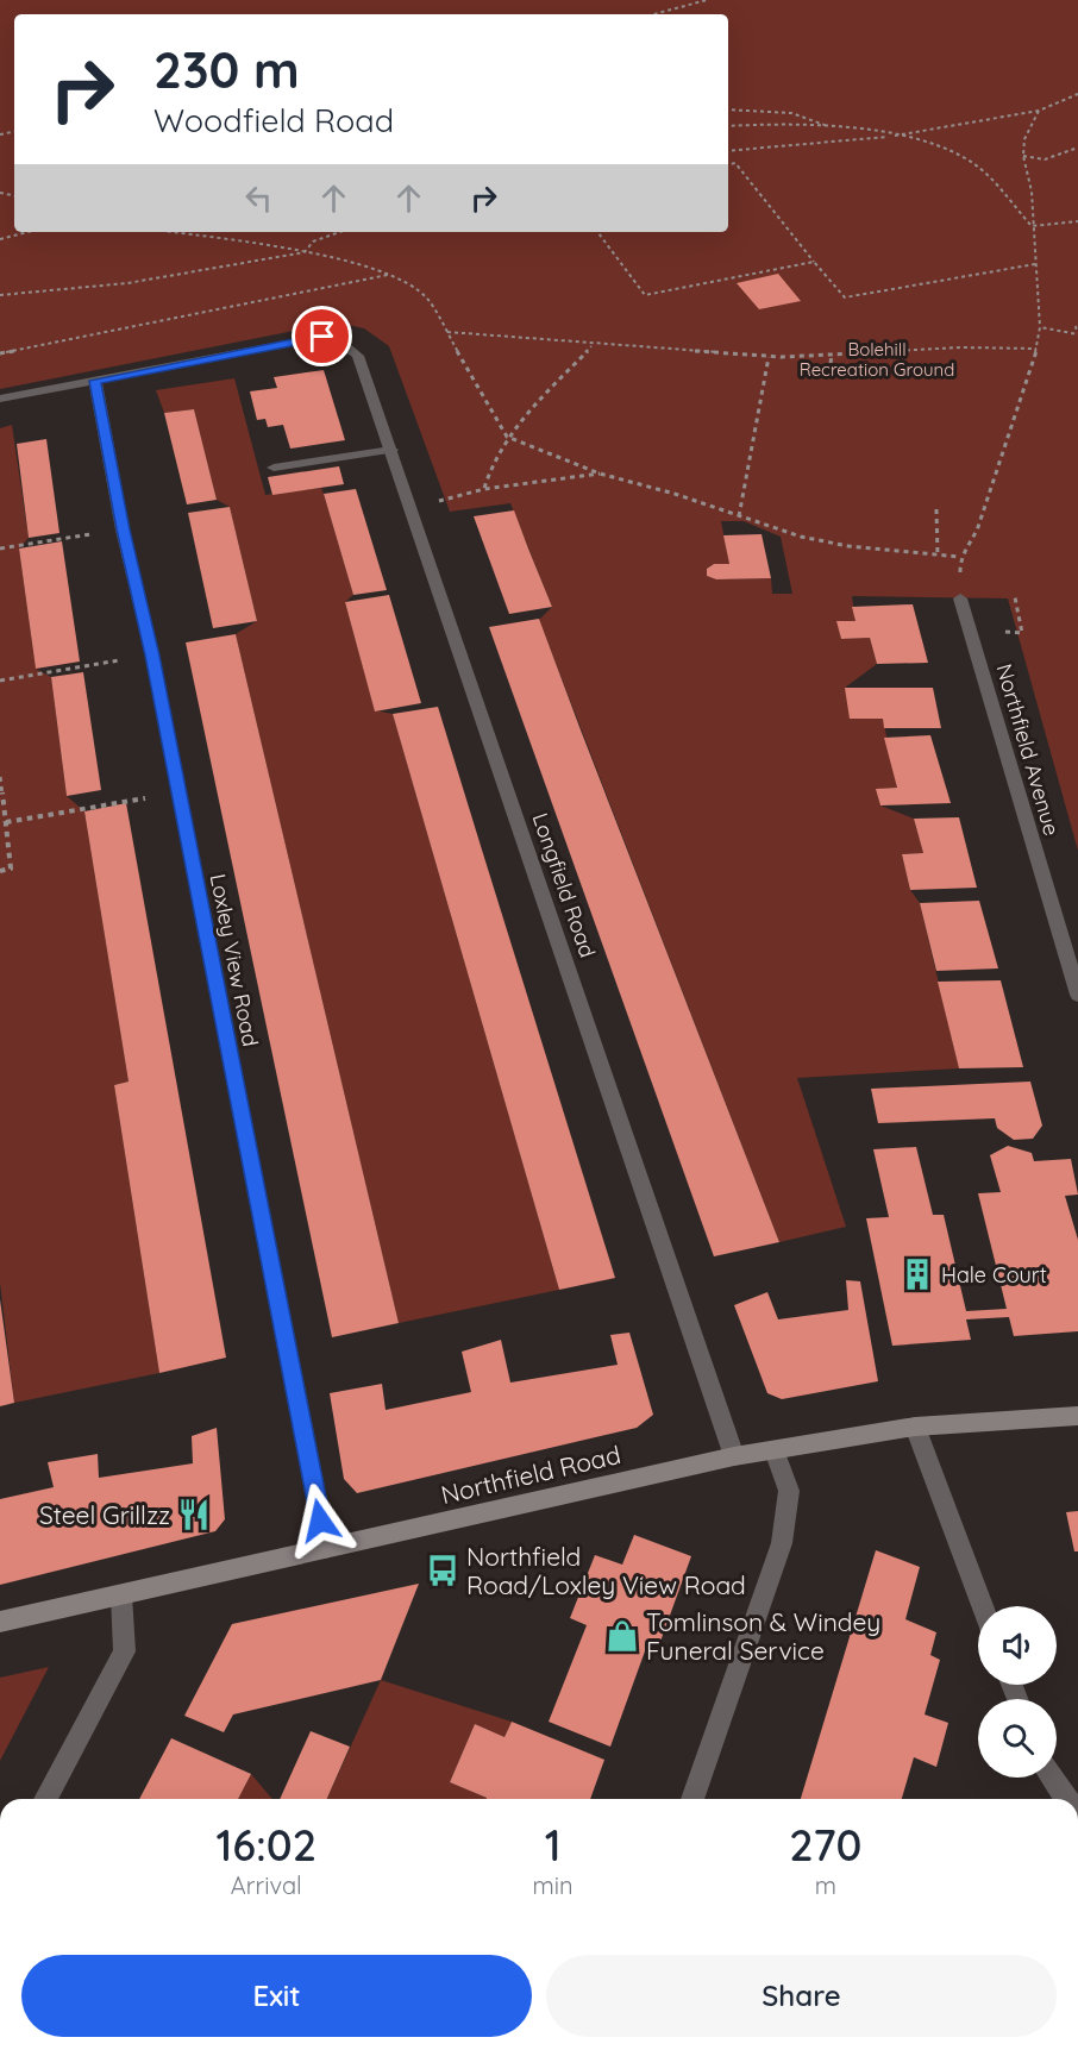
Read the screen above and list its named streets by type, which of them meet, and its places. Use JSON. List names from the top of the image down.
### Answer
{
  "streets": {
    "street": [
      "Northfield Avenue",
      "Longfield Road",
      "Loxley View Road",
      "Northfield Road"
    ]
  },
  "crossings": [
    ["Longfield Road", "Loxley View Road"],
    ["Longfield Road", "Northfield Road"],
    ["Loxley View Road", "Northfield Road"]
  ],
  "parks": ["Bolehill Recreation Ground"],
  "places": {
    "building": ["Hale Court"],
    "restaurant": ["Steel Grillzz"],
    "bus stop": ["Northfield Road/Loxley View Road"],
    "shop": ["Tomlinson & Windey Funeral Service"]
  },
  "page": {
    "turn": ["230 m", "Woodfield Road"],
    "eta": [
      "16:02",
      "Arrival",
      "1",
      "min",
      "270",
      "m"
    ],
    "buttons": ["Exit", "Share"]
  }
}
